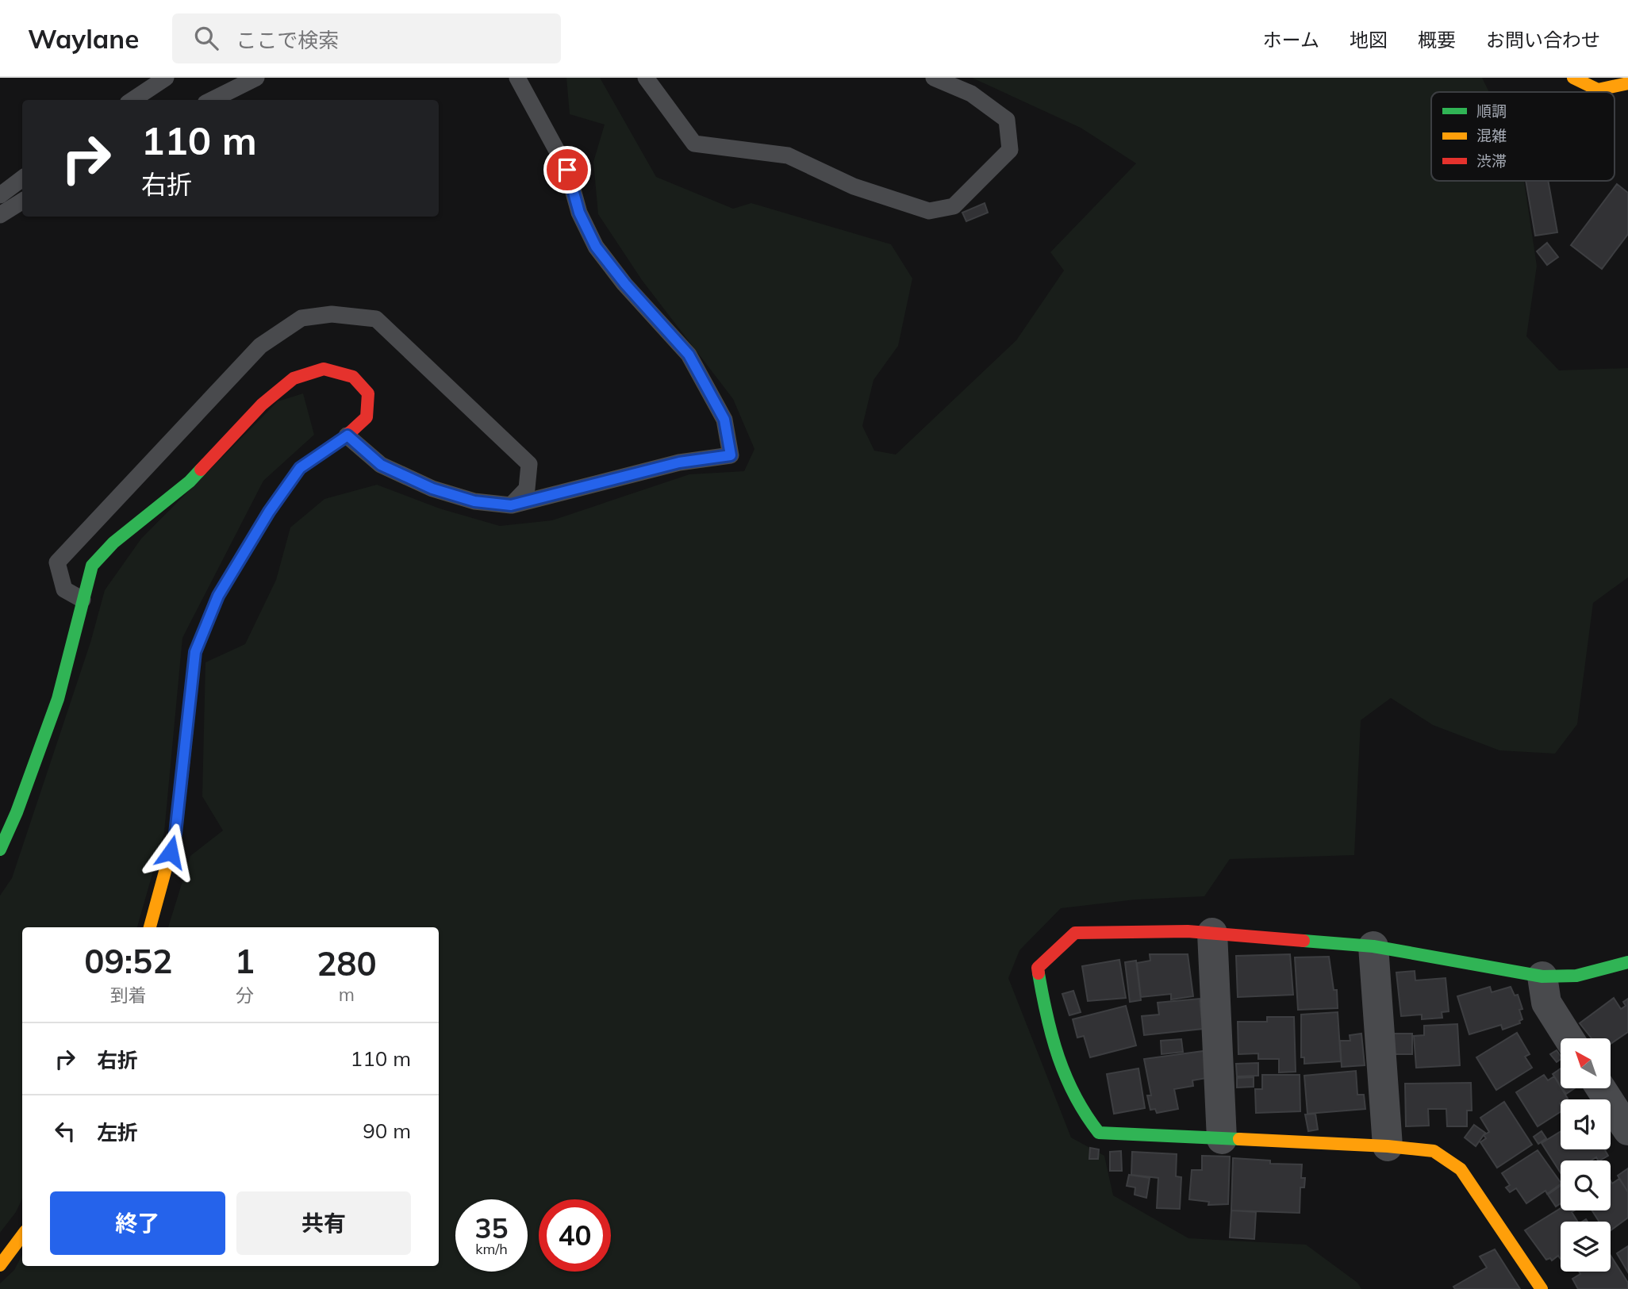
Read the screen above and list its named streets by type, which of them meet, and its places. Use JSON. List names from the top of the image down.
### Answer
{
  "legend": ["順調", "混雑", "渋滞"],
  "north": "top left",
  "page": {
    "header": "Waylane",
    "search": "ここで検索",
    "nav": [
      "ホーム",
      "地図",
      "概要",
      "お問い合わせ"
    ],
    "turn": ["110 m", "右折"],
    "eta": [
      "09:52",
      "到着",
      "1",
      "分",
      "280",
      "m"
    ],
    "list": [
      {
        "name": "右折",
        "value": "110 m"
      },
      {
        "name": "左折",
        "value": "90 m"
      }
    ],
    "buttons": ["終了", "共有"],
    "speed": "35 km/h",
    "limit": "40"
  }
}
